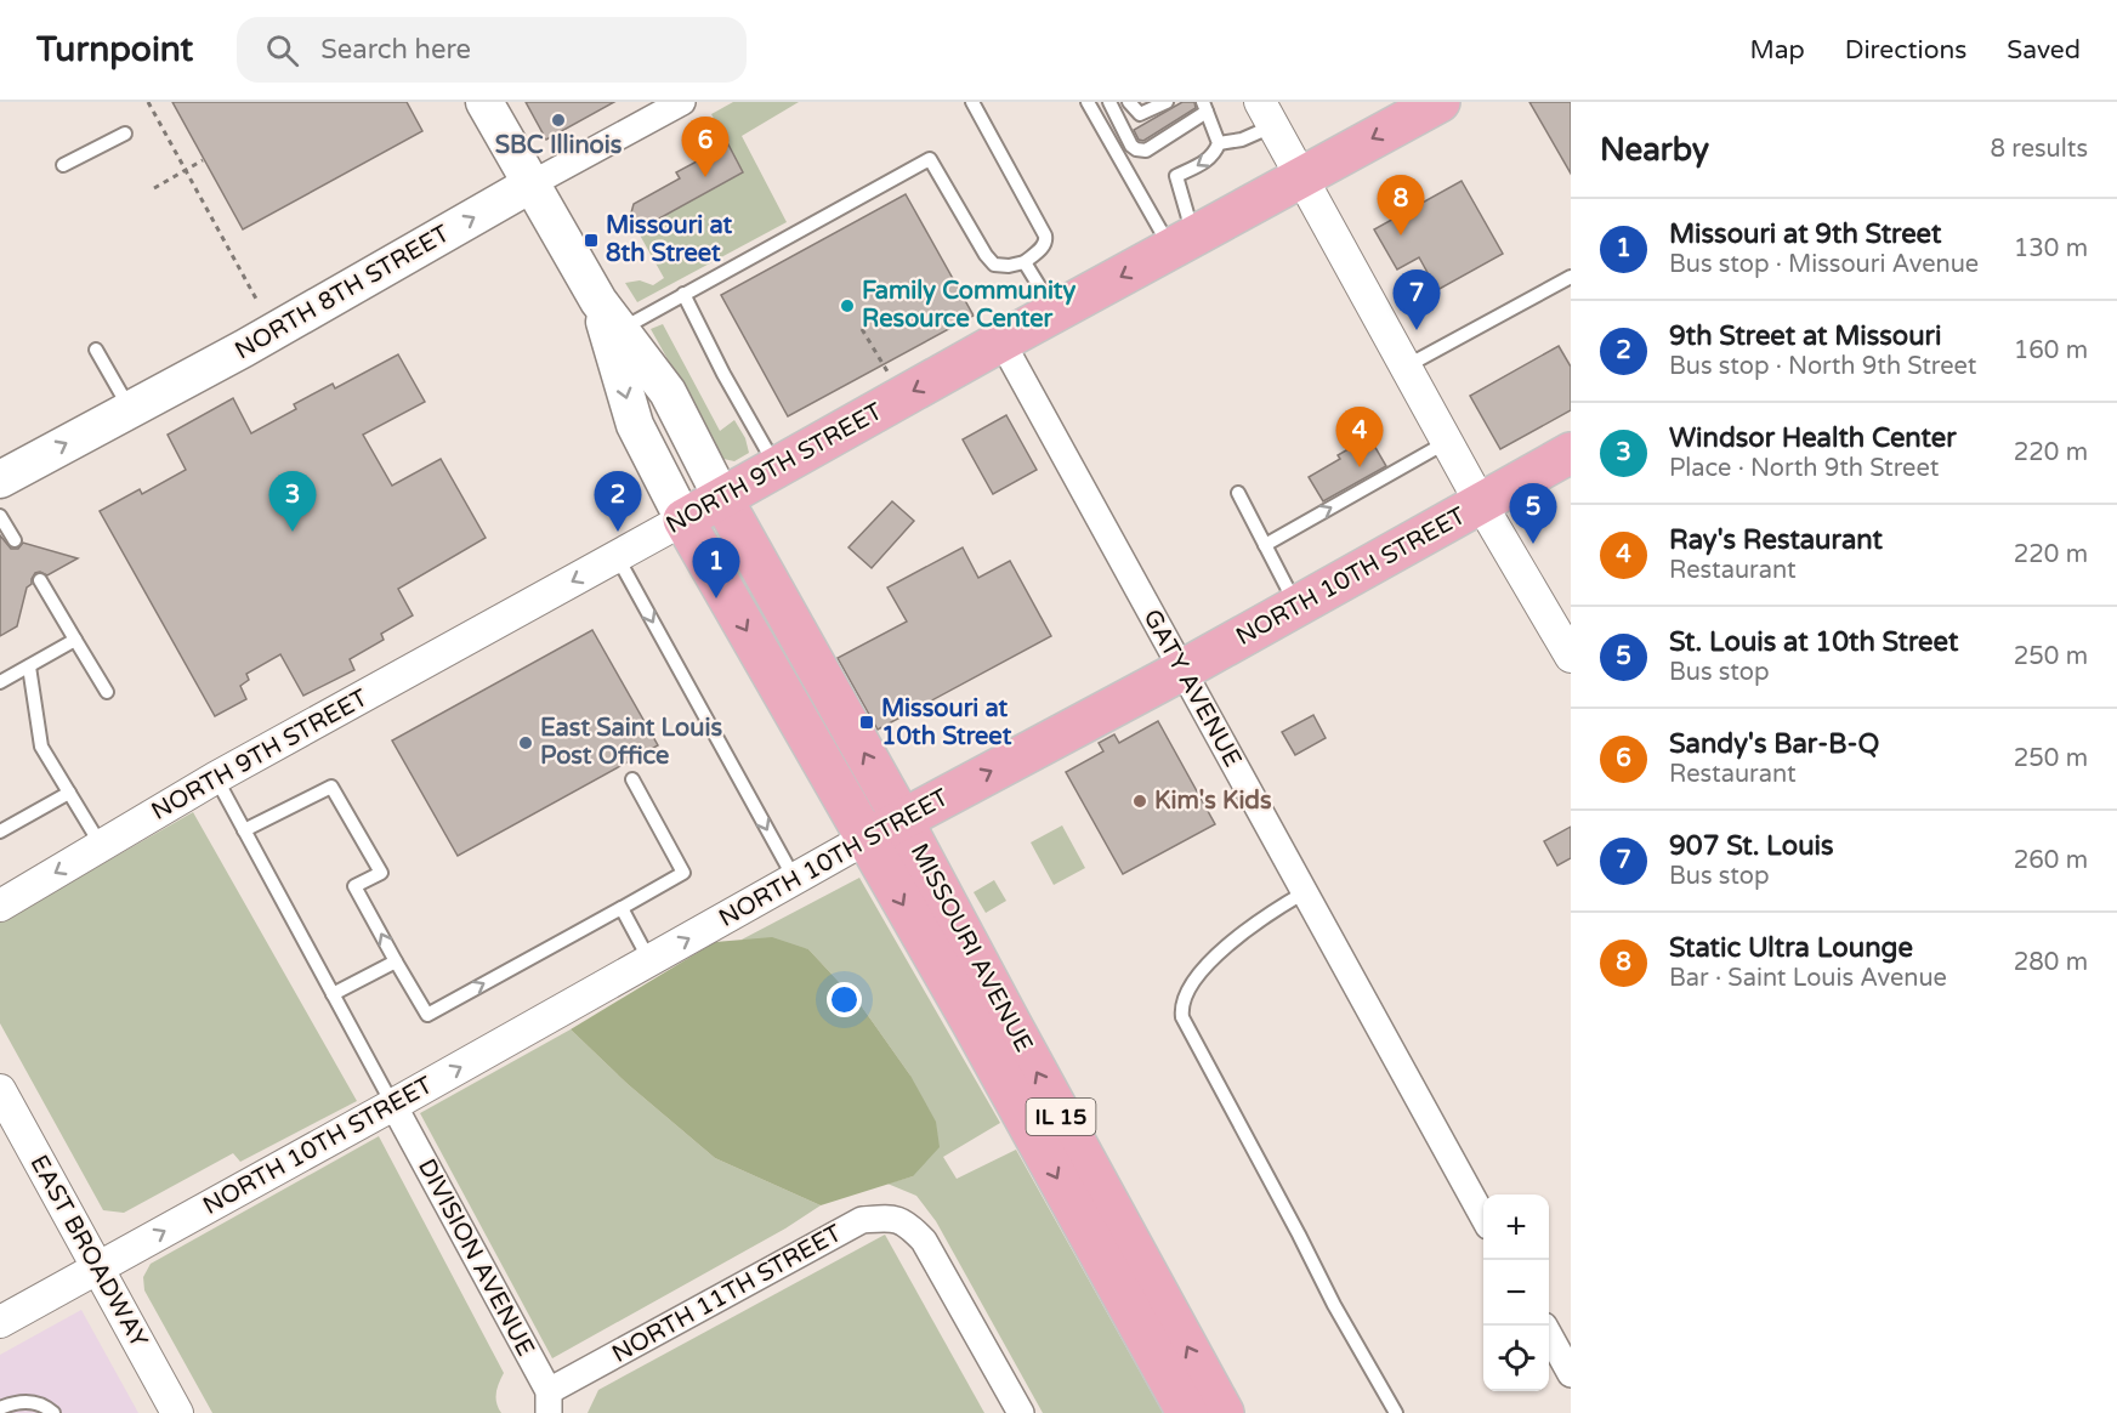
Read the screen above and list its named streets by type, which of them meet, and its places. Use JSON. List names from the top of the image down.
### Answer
{
  "streets": {
    "main road": [
      "NORTH 8TH STREET",
      "NORTH 9TH STREET",
      "NORTH 10TH STREET",
      "MISSOURI AVENUE",
      "IL 15"
    ],
    "street": [
      "GATY AVENUE",
      "EAST BROADWAY",
      "DIVISION AVENUE",
      "NORTH 11TH STREET"
    ]
  },
  "crossings": [
    ["NORTH 8TH STREET", "MISSOURI AVENUE"],
    ["NORTH 9TH STREET", "GATY AVENUE"],
    ["NORTH 9TH STREET", "MISSOURI AVENUE"],
    ["NORTH 10TH STREET", "GATY AVENUE"],
    ["NORTH 10TH STREET", "MISSOURI AVENUE"],
    ["NORTH 10TH STREET", "EAST BROADWAY"],
    ["NORTH 10TH STREET", "DIVISION AVENUE"],
    ["DIVISION AVENUE", "NORTH 11TH STREET"]
  ],
  "one_way": ["NORTH 8TH STREET", "NORTH 9TH STREET", "NORTH 10TH STREET"],
  "places": {
    "other": [
      "SBC Illinois",
      "Family Community Resource Center",
      "East Saint Louis Post Office",
      "Kim's Kids"
    ],
    "transit": ["Missouri at 8th Street", "Missouri at 10th Street"]
  },
  "page": {
    "header": "Turnpoint",
    "search": "Search here",
    "nav": ["Map", "Directions", "Saved"],
    "heading": ["Nearby", "8 results"],
    "pins": [
      "6",
      "8",
      "7",
      "4",
      "2",
      "3",
      "5",
      "1"
    ],
    "list": [
      {
        "mark": "1",
        "name": "Missouri at 9th Street",
        "note": "Bus stop · Missouri Avenue",
        "value": "130 m"
      },
      {
        "mark": "2",
        "name": "9th Street at Missouri",
        "note": "Bus stop · North 9th Street",
        "value": "160 m"
      },
      {
        "mark": "3",
        "name": "Windsor Health Center",
        "note": "Place · North 9th Street",
        "value": "220 m"
      },
      {
        "mark": "4",
        "name": "Ray's Restaurant",
        "note": "Restaurant",
        "value": "220 m"
      },
      {
        "mark": "5",
        "name": "St. Louis at 10th Street",
        "note": "Bus stop",
        "value": "250 m"
      },
      {
        "mark": "6",
        "name": "Sandy's Bar-B-Q",
        "note": "Restaurant",
        "value": "250 m"
      },
      {
        "mark": "7",
        "name": "907 St. Louis",
        "note": "Bus stop",
        "value": "260 m"
      },
      {
        "mark": "8",
        "name": "Static Ultra Lounge",
        "note": "Bar · Saint Louis Avenue",
        "value": "280 m"
      }
    ],
    "map_buttons": ["+", "−"]
  }
}
